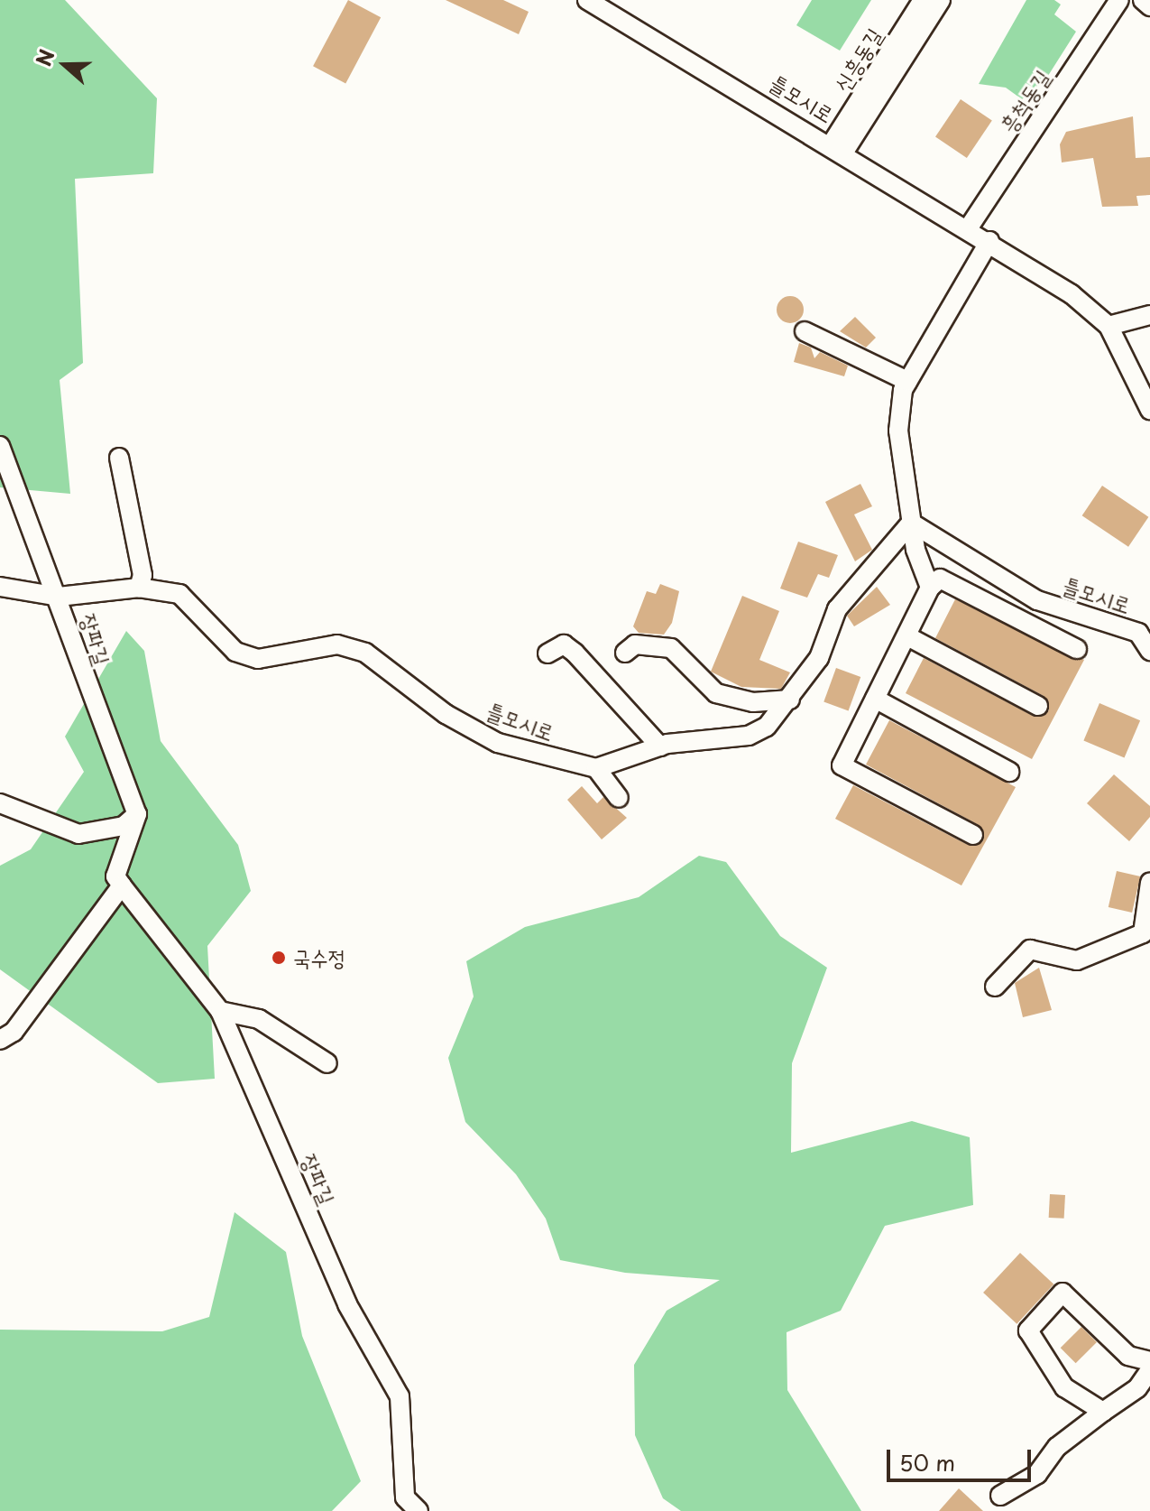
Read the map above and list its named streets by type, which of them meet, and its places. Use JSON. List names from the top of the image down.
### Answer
{
  "streets": {
    "street": [
      "신흥동길",
      "틀모시로",
      "흥척동길",
      "장파길"
    ]
  },
  "crossings": [
    ["신흥동길", "틀모시로"],
    ["틀모시로", "흥척동길"],
    ["틀모시로", "장파길"]
  ],
  "places": ["국수정"],
  "scale_bar": "50 m",
  "north": "left"
}
